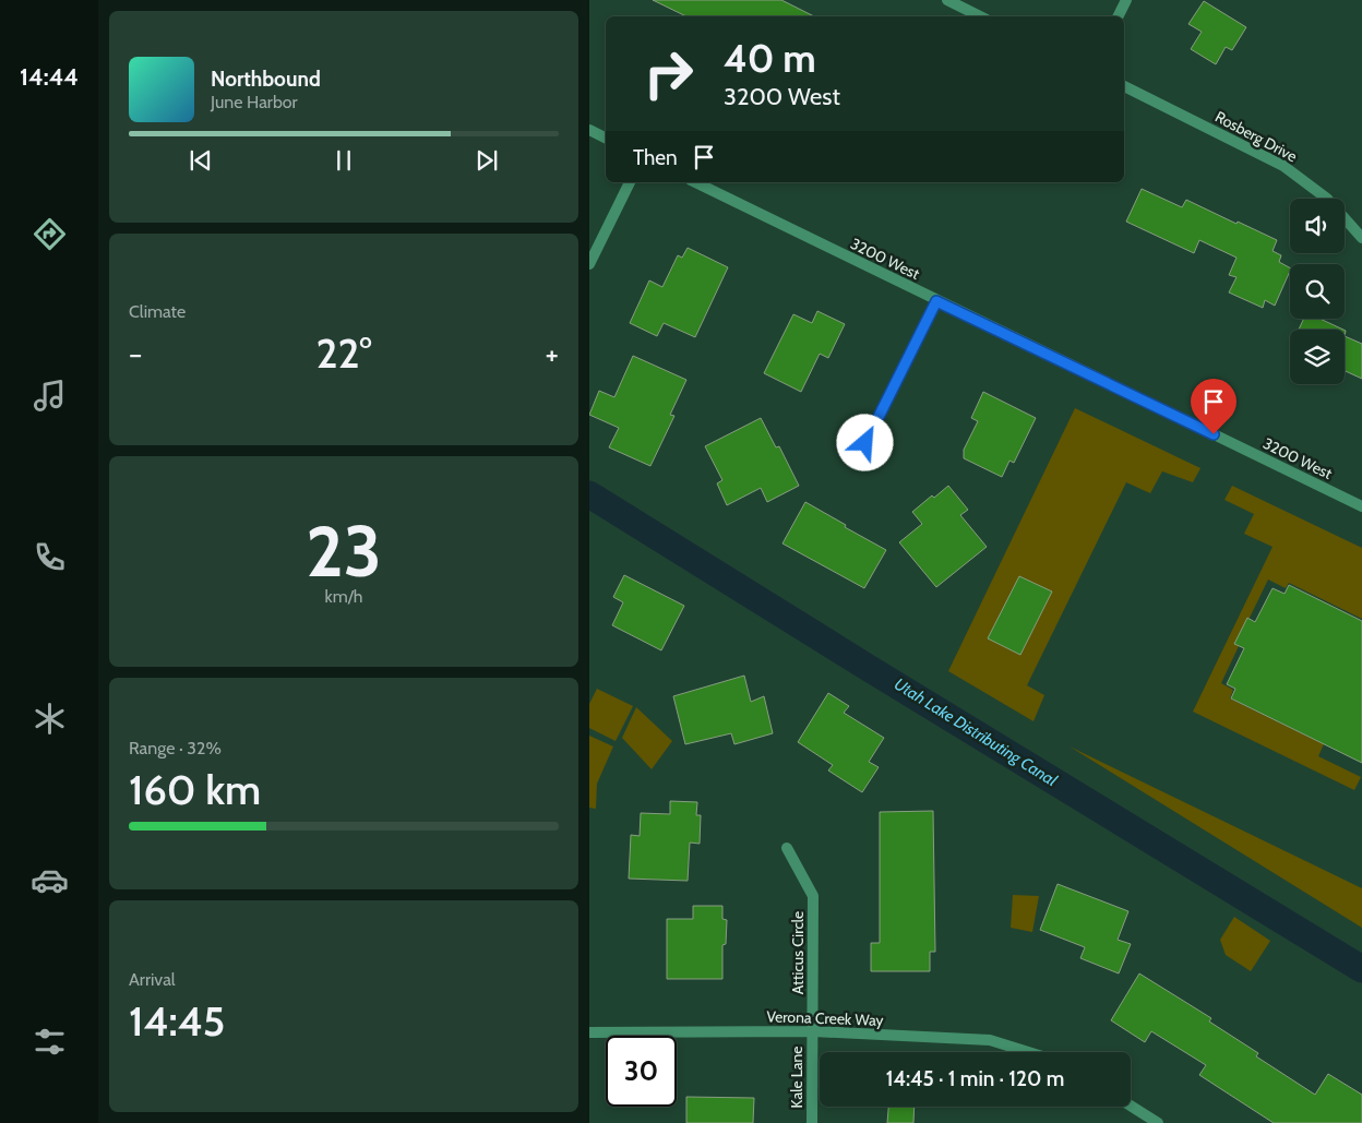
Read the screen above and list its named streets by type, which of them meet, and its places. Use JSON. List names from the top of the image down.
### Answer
{
  "streets": {
    "street": [
      "Rosberg Drive",
      "3200 West",
      "Atticus Circle",
      "Verona Creek Way",
      "Kale Lane"
    ]
  },
  "crossings": [
    ["Atticus Circle", "Verona Creek Way"],
    ["Atticus Circle", "Kale Lane"],
    ["Verona Creek Way", "Kale Lane"]
  ],
  "water": ["Utah Lake Distributing Canal"],
  "page": {
    "tabs": "14:44",
    "turn": ["40 m", "3200 West"],
    "song": ["Northbound", "June Harbor"],
    "then": "Then",
    "tile": [
      "Climate",
      ["23", "km/h"],
      ["Range · 32%", "160 km"],
      ["Arrival", "14:45"]
    ],
    "heat": ["−", "22°", "+"],
    "limit": "30",
    "trip": "14:45 · 1 min · 120 m"
  }
}
